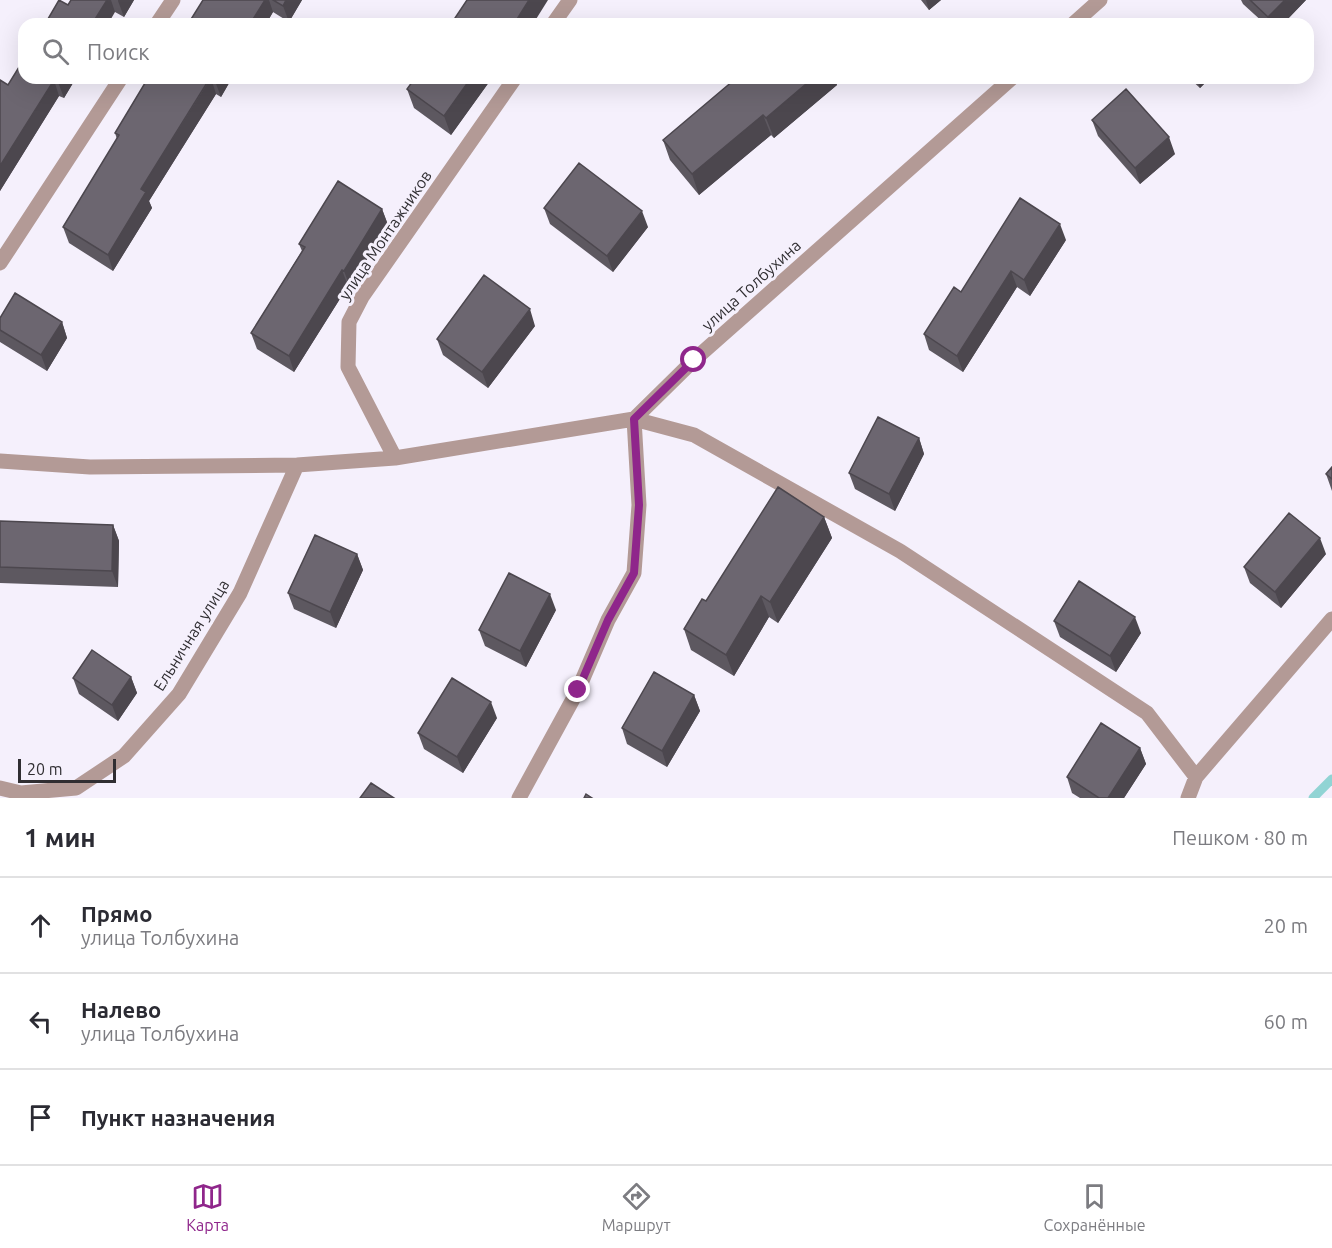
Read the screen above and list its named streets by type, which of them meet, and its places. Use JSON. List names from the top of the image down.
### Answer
{
  "streets": {
    "street": ["улица Монтажников", "улица Толбухина", "Ельничная улица"]
  },
  "scale_bar": "20 m",
  "page": {
    "search": "Поиск",
    "scale": "20 m",
    "heading": ["1 мин", "Пешком · 80 m"],
    "list": [
      ["Прямо", "улица Толбухина", "20 m"],
      ["Налево", "улица Толбухина", "60 m"],
      "Пункт назначения"
    ],
    "nav": ["Карта", "Маршрут", "Сохранённые"]
  }
}
